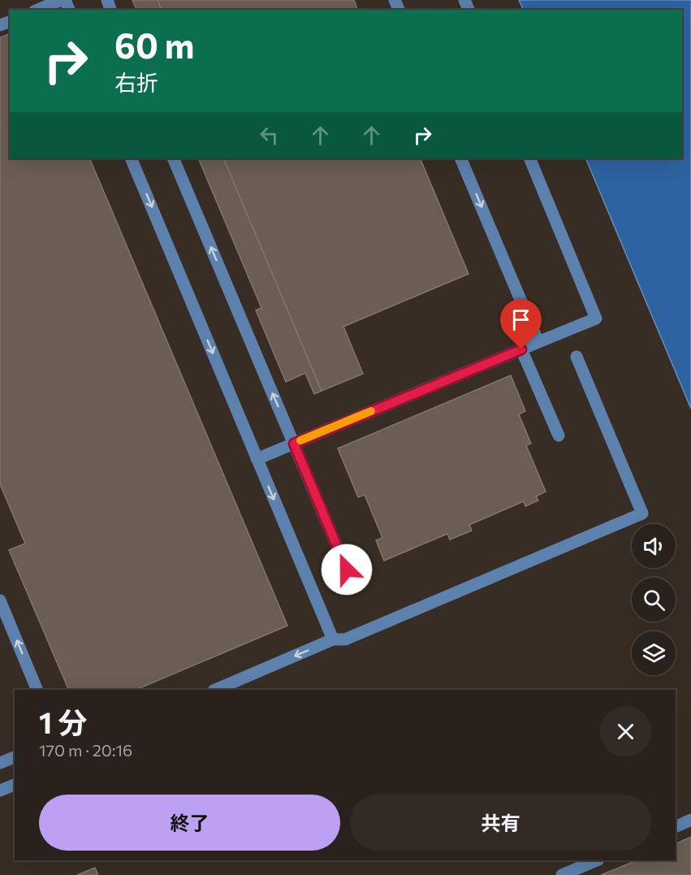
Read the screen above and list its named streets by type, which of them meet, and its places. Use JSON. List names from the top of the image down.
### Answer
{
  "page": {
    "turn": ["60 m", "右折"],
    "heading": ["1 分", "170 m · 20:16"],
    "buttons": ["終了", "共有"]
  }
}
